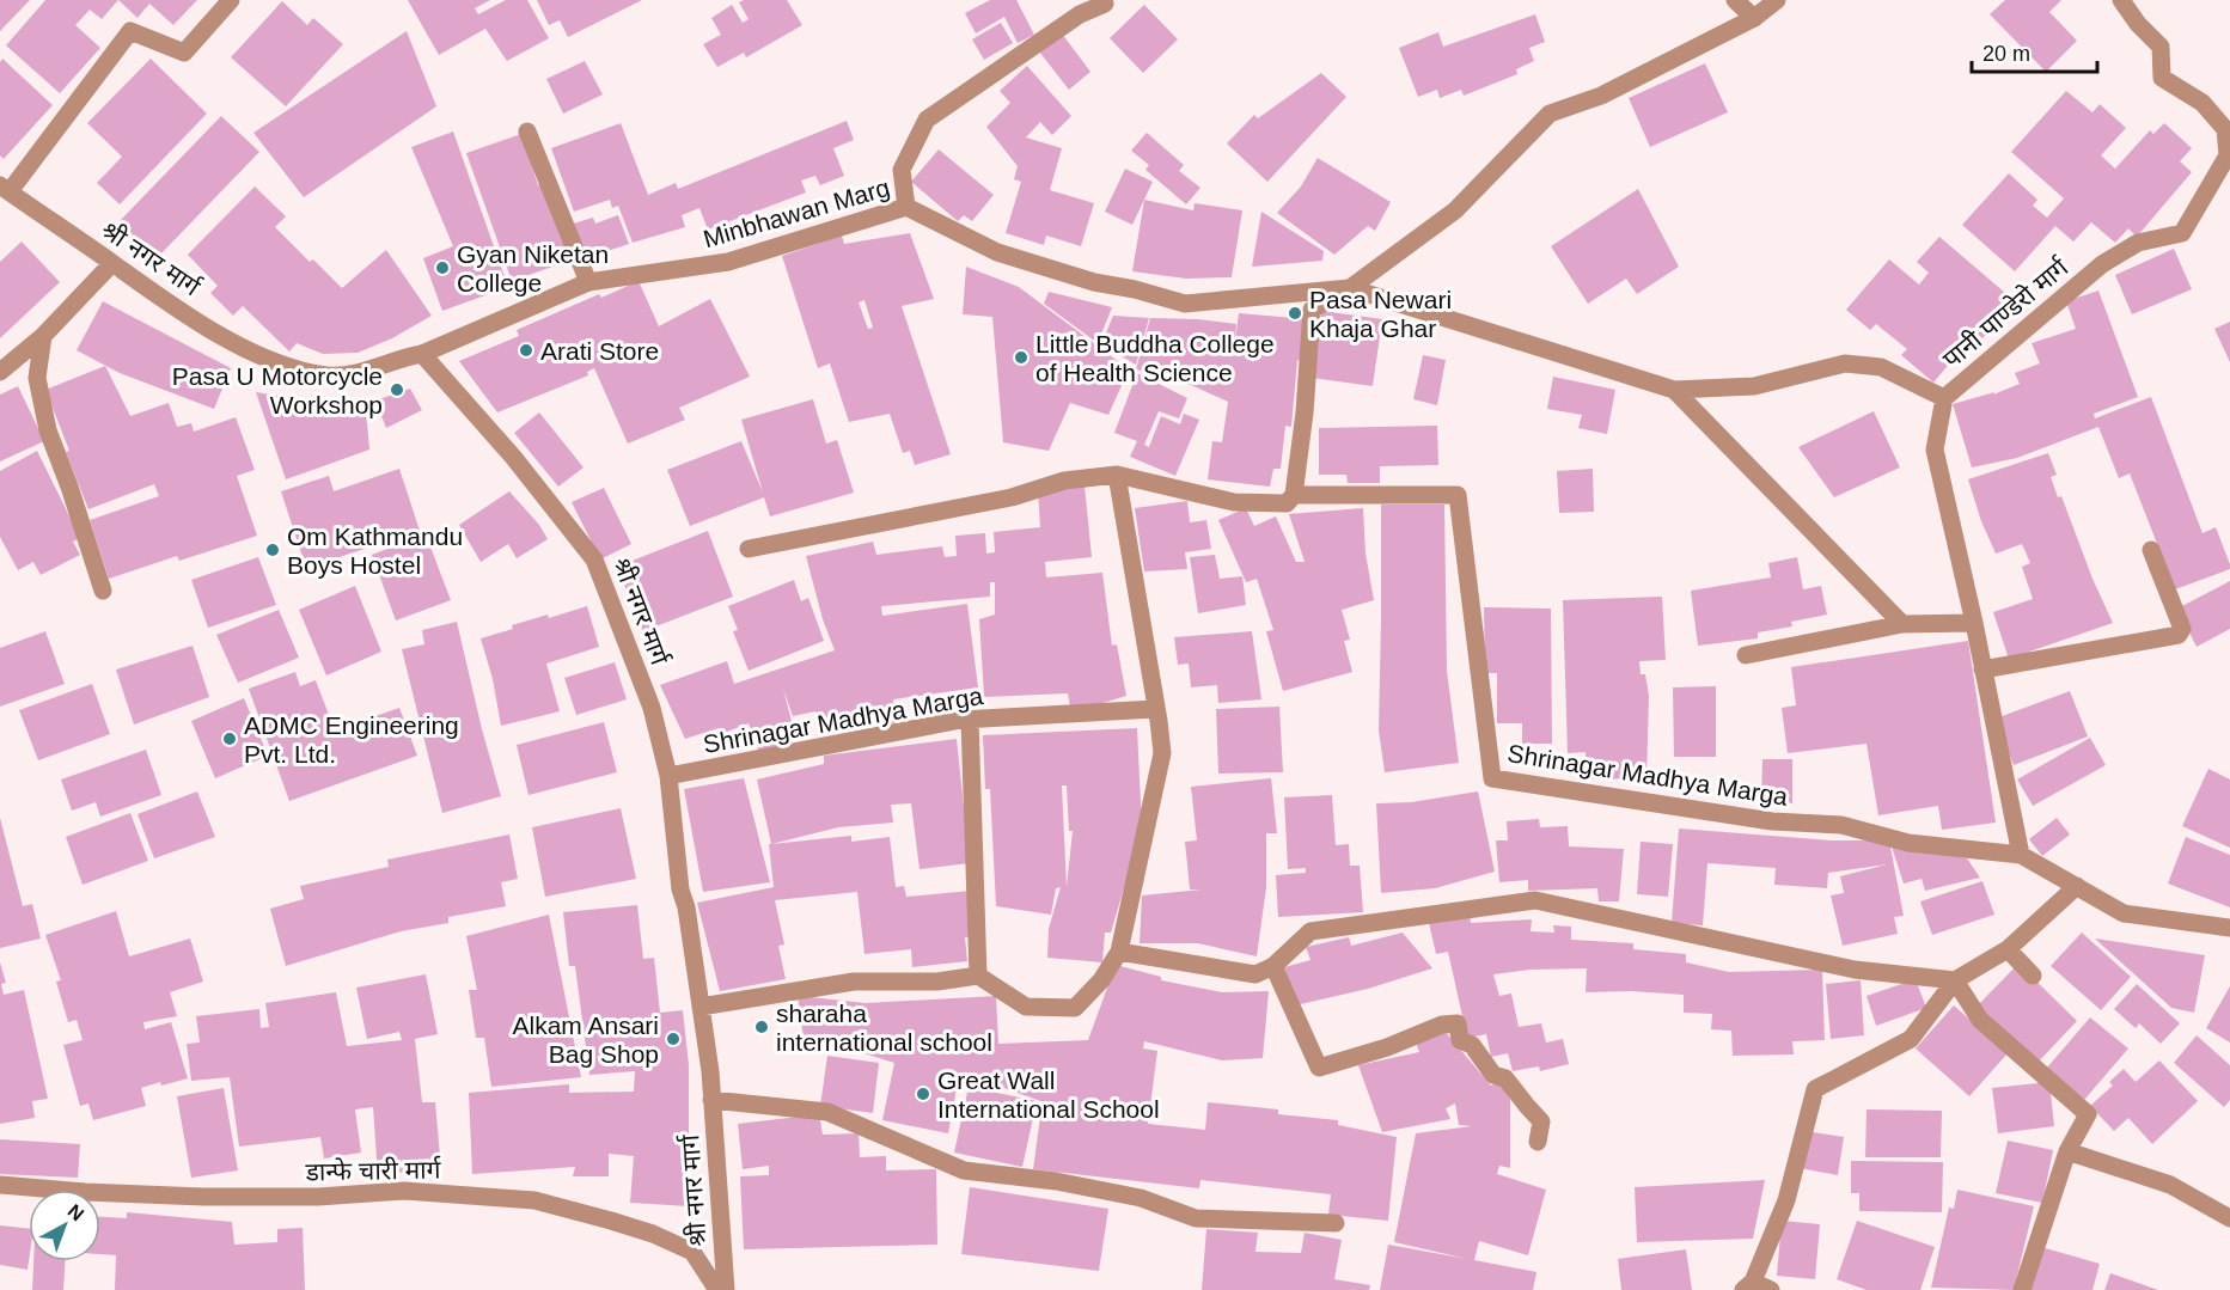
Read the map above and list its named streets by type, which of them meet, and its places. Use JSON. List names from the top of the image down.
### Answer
{
  "streets": {
    "street": [
      "Minbhawan Marg",
      "श्री नगर मार्ग",
      "पानी पाण्डेरो मार्ग",
      "Shrinagar Madhya Marga",
      "डान्फे चारी मार्ग"
    ]
  },
  "crossings": [
    ["Minbhawan Marg", "श्री नगर मार्ग"],
    ["श्री नगर मार्ग", "Shrinagar Madhya Marga"],
    ["पानी पाण्डेरो मार्ग", "Shrinagar Madhya Marga"]
  ],
  "places": [
    "Gyan Niketan College",
    "Pasa Newari Khaja Ghar",
    "Arati Store",
    "Little Buddha College of Health Science",
    "Pasa U Motorcycle Workshop",
    "Om Kathmandu Boys Hostel",
    "ADMC Engineering Pvt. Ltd.",
    "sharaha international school",
    "Alkam Ansari Bag Shop",
    "Great Wall International School"
  ],
  "scale_bar": "20 m",
  "north": "top right"
}
